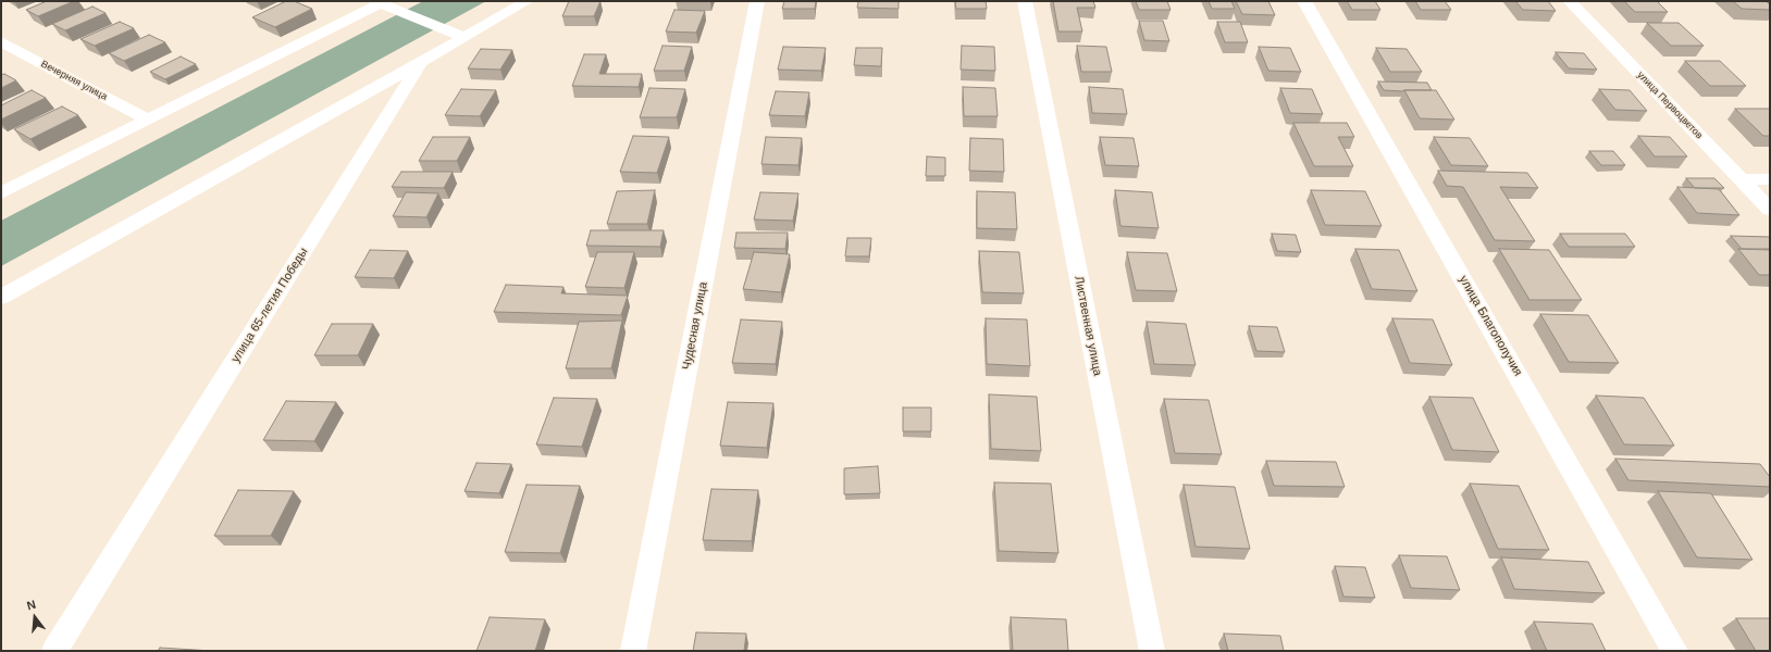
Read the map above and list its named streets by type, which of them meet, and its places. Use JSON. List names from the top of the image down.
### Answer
{
  "streets": {
    "street": [
      "Вечерняя улица",
      "улица Первоцветов",
      "улица 65-летия Победы",
      "Чудесная улица",
      "Лиственная улица",
      "улица Благополучия"
    ]
  },
  "north": "top"
}
